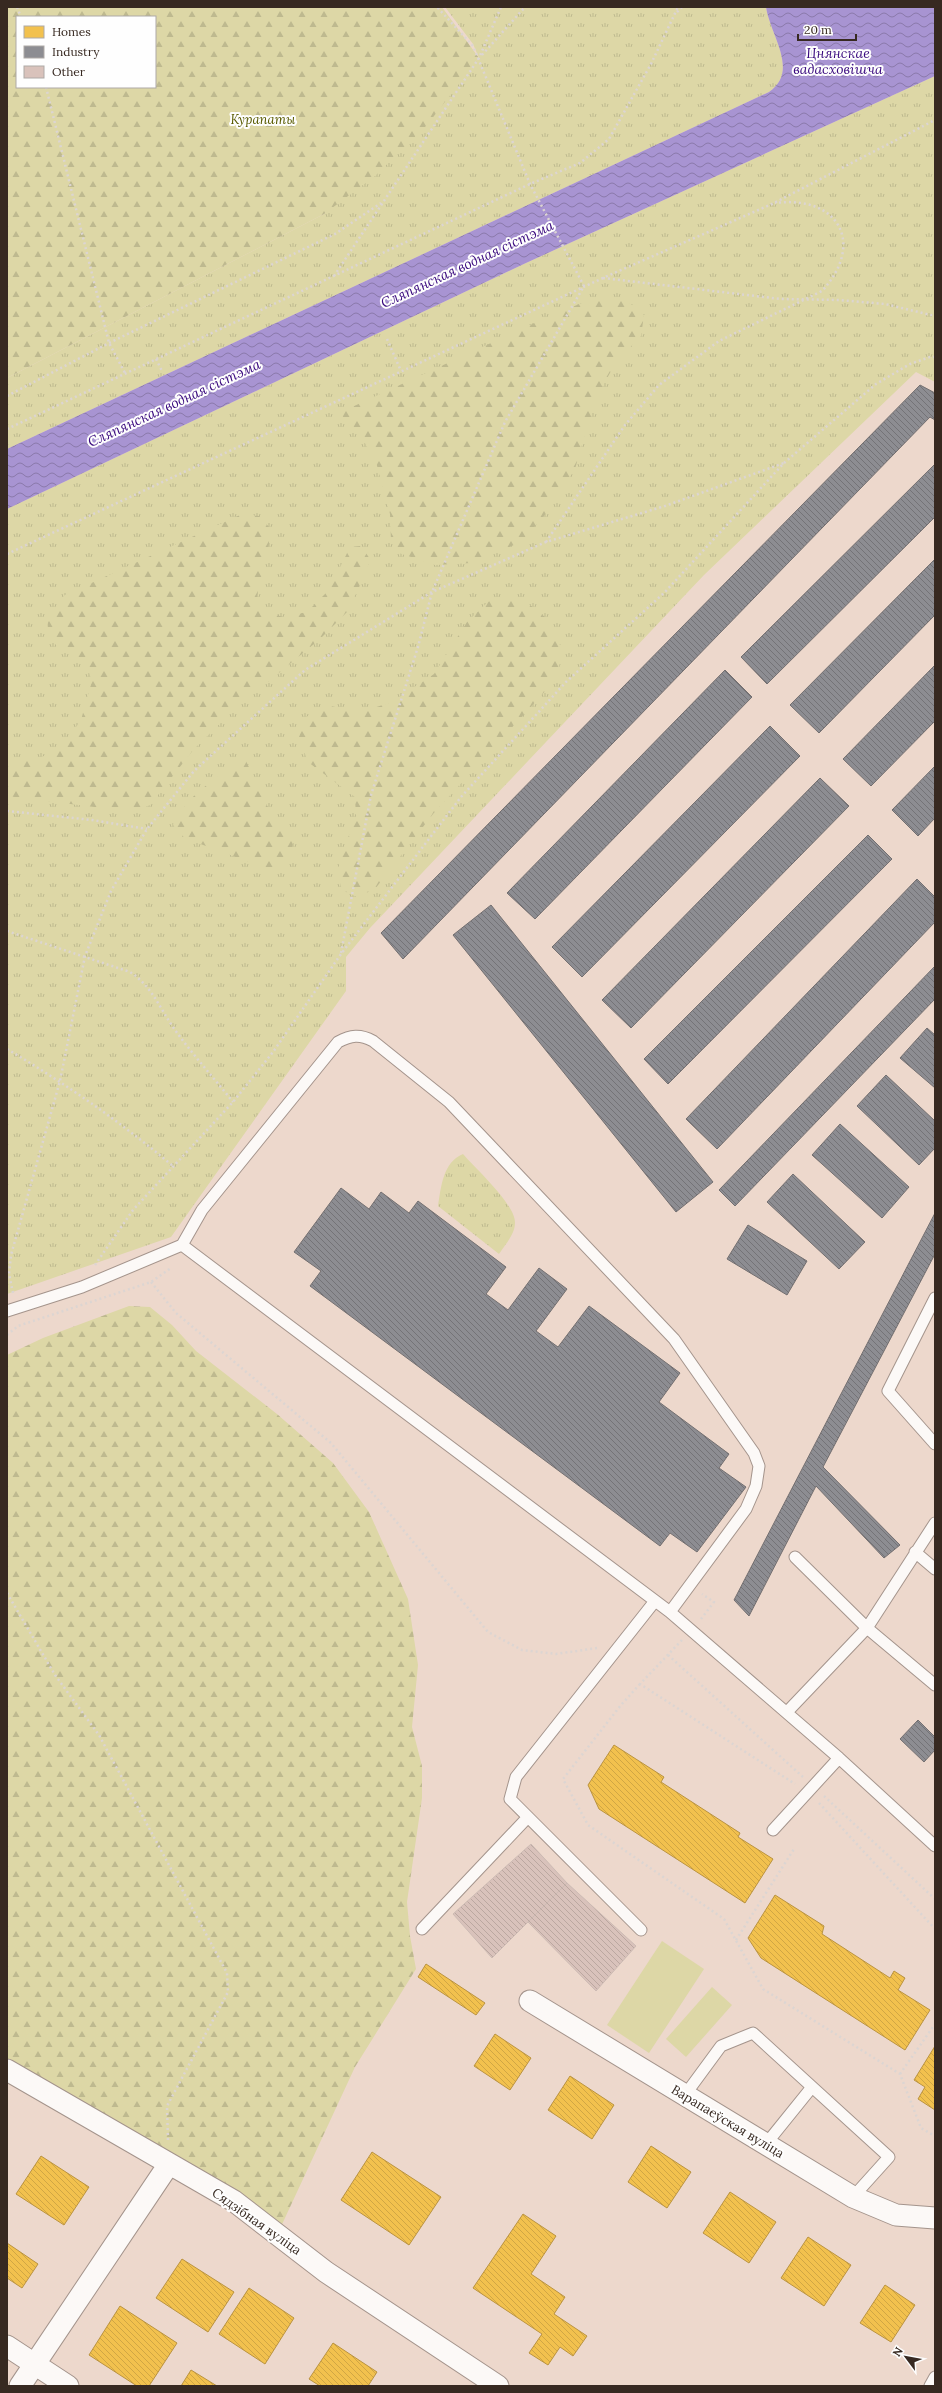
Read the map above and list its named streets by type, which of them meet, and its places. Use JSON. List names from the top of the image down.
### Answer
{
  "streets": {
    "street": ["Варапаеўская вуліца", "Сядзібная вуліца"]
  },
  "water": ["Цнянскае вадасховішча", "Сляпянская водная сістэма"],
  "parks": ["Курапаты"],
  "legend": ["Homes", "Industry", "Other"],
  "scale_bar": "20 m",
  "north": "top left"
}
